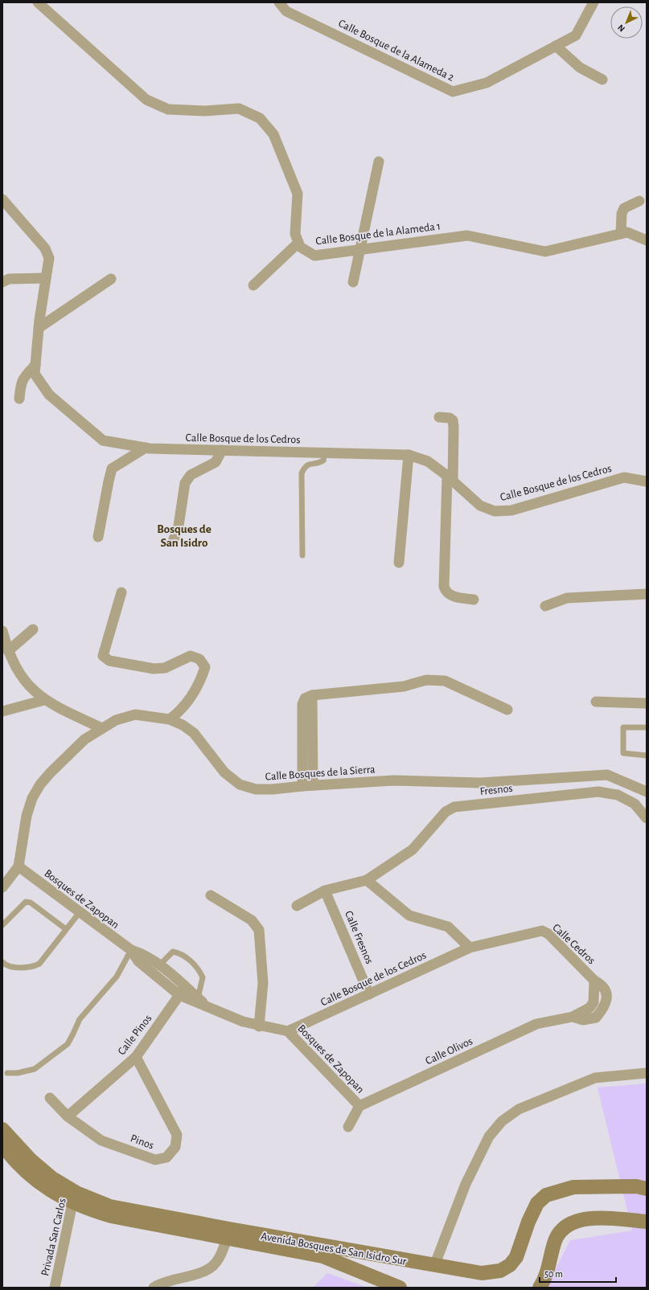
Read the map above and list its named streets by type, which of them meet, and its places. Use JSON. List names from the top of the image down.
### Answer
{
  "streets": {
    "main road": ["Avenida Bosques de San Isidro Sur"],
    "street": [
      "Calle Bosque de la Alameda 2",
      "Calle Bosque de la Alameda 1",
      "Calle Bosque de los Cedros",
      "Calle Bosques de la Sierra",
      "Fresnos",
      "Bosques de Zapopan",
      "Calle Fresnos",
      "Calle Cedros",
      "Calle Pinos",
      "Calle Olivos",
      "Pinos",
      "Privada San Carlos"
    ]
  },
  "crossings": [
    ["Calle Bosque de los Cedros", "Bosques de Zapopan"],
    ["Calle Bosque de los Cedros", "Calle Fresnos"],
    ["Calle Bosque de los Cedros", "Calle Cedros"],
    ["Calle Bosques de la Sierra", "Bosques de Zapopan"],
    ["Fresnos", "Calle Fresnos"],
    ["Bosques de Zapopan", "Calle Pinos"],
    ["Bosques de Zapopan", "Calle Olivos"],
    ["Calle Cedros", "Calle Olivos"],
    ["Calle Pinos", "Pinos"],
    ["Privada San Carlos", "Avenida Bosques de San Isidro Sur"]
  ],
  "districts": ["Bosques de San Isidro"],
  "scale_bar": "50 m",
  "north": "bottom left"
}
